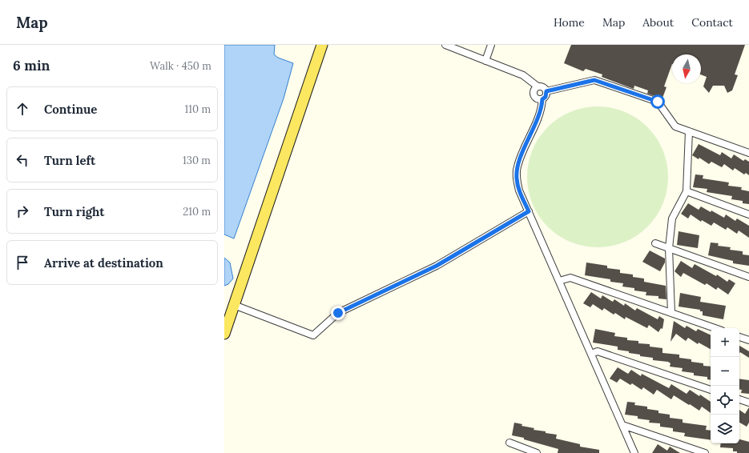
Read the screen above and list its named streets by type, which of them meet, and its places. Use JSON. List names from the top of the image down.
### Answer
{
  "north": "bottom",
  "page": {
    "header": "Map",
    "nav": [
      "Home",
      "Map",
      "About",
      "Contact"
    ],
    "heading": ["6 min", "Walk · 450 m"],
    "list": [
      ["Continue", "110 m"],
      ["Turn left", "130 m"],
      ["Turn right", "210 m"],
      "Arrive at destination"
    ],
    "map_buttons": ["+", "−"]
  }
}
